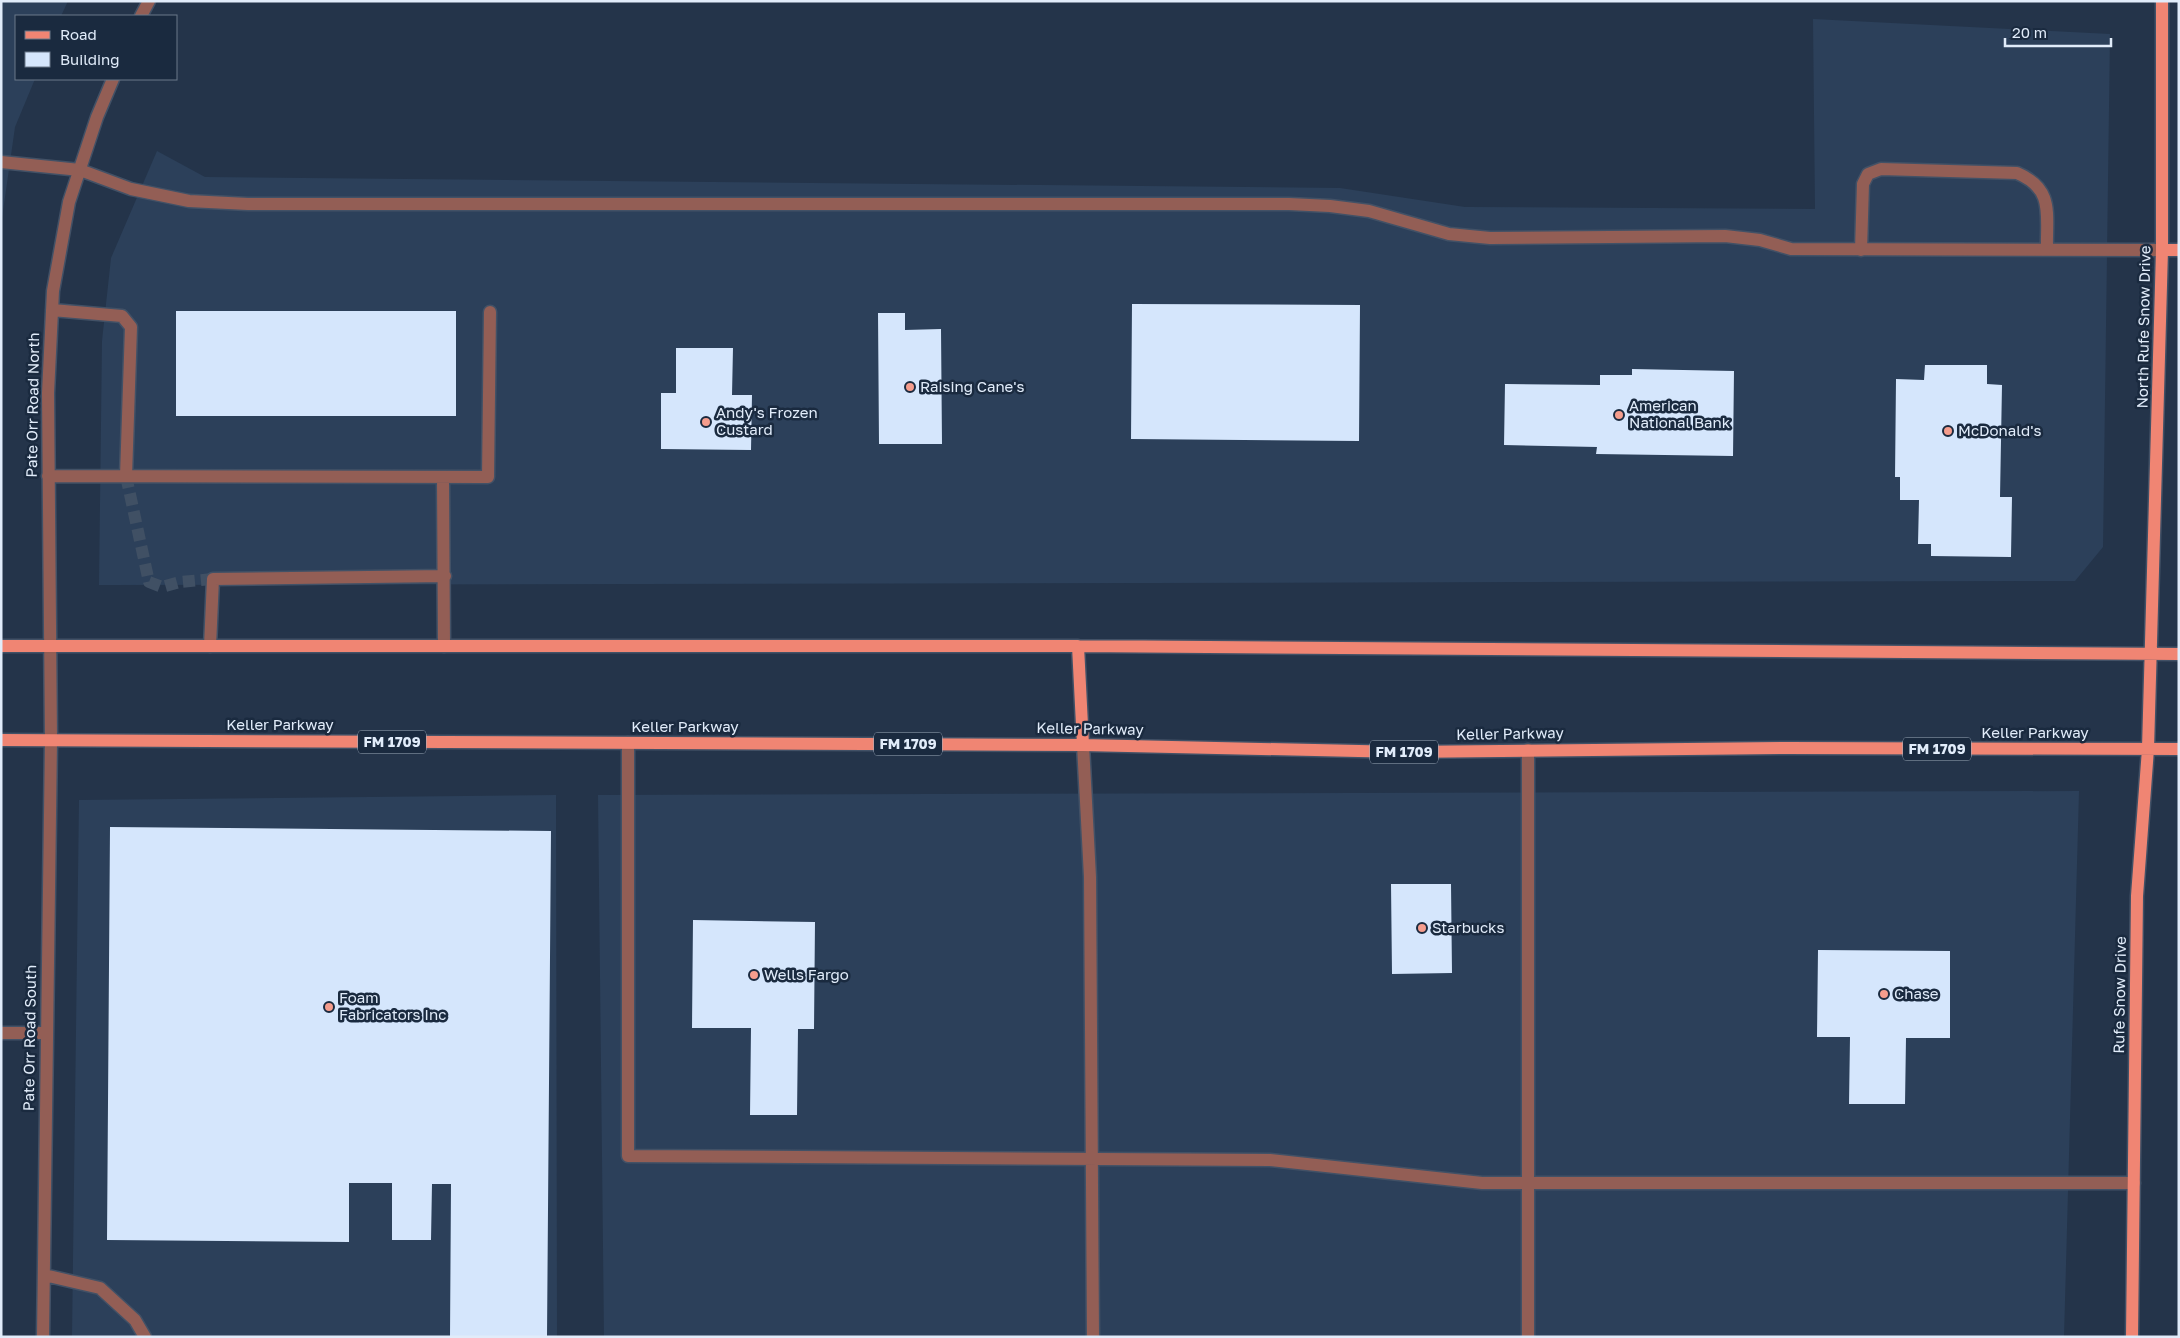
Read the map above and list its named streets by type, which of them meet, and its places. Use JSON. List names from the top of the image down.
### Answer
{
  "streets": {
    "main road": [
      "North Rufe Snow Drive",
      "Keller Parkway",
      "FM 1709",
      "Rufe Snow Drive"
    ],
    "street": ["Pate Orr Road North", "Pate Orr Road South"]
  },
  "crossings": [
    ["North Rufe Snow Drive", "Rufe Snow Drive"],
    ["Pate Orr Road North", "Keller Parkway"],
    ["Pate Orr Road North", "Pate Orr Road South"],
    ["Keller Parkway", "Rufe Snow Drive"],
    ["Keller Parkway", "Pate Orr Road South"]
  ],
  "places": [
    "Raising Cane's",
    "American National Bank",
    "Andy's Frozen Custard",
    "McDonald's",
    "Starbucks",
    "Wells Fargo",
    "Chase",
    "Foam Fabricators Inc"
  ],
  "legend": ["Road", "Building"],
  "scale_bar": "20 m"
}
